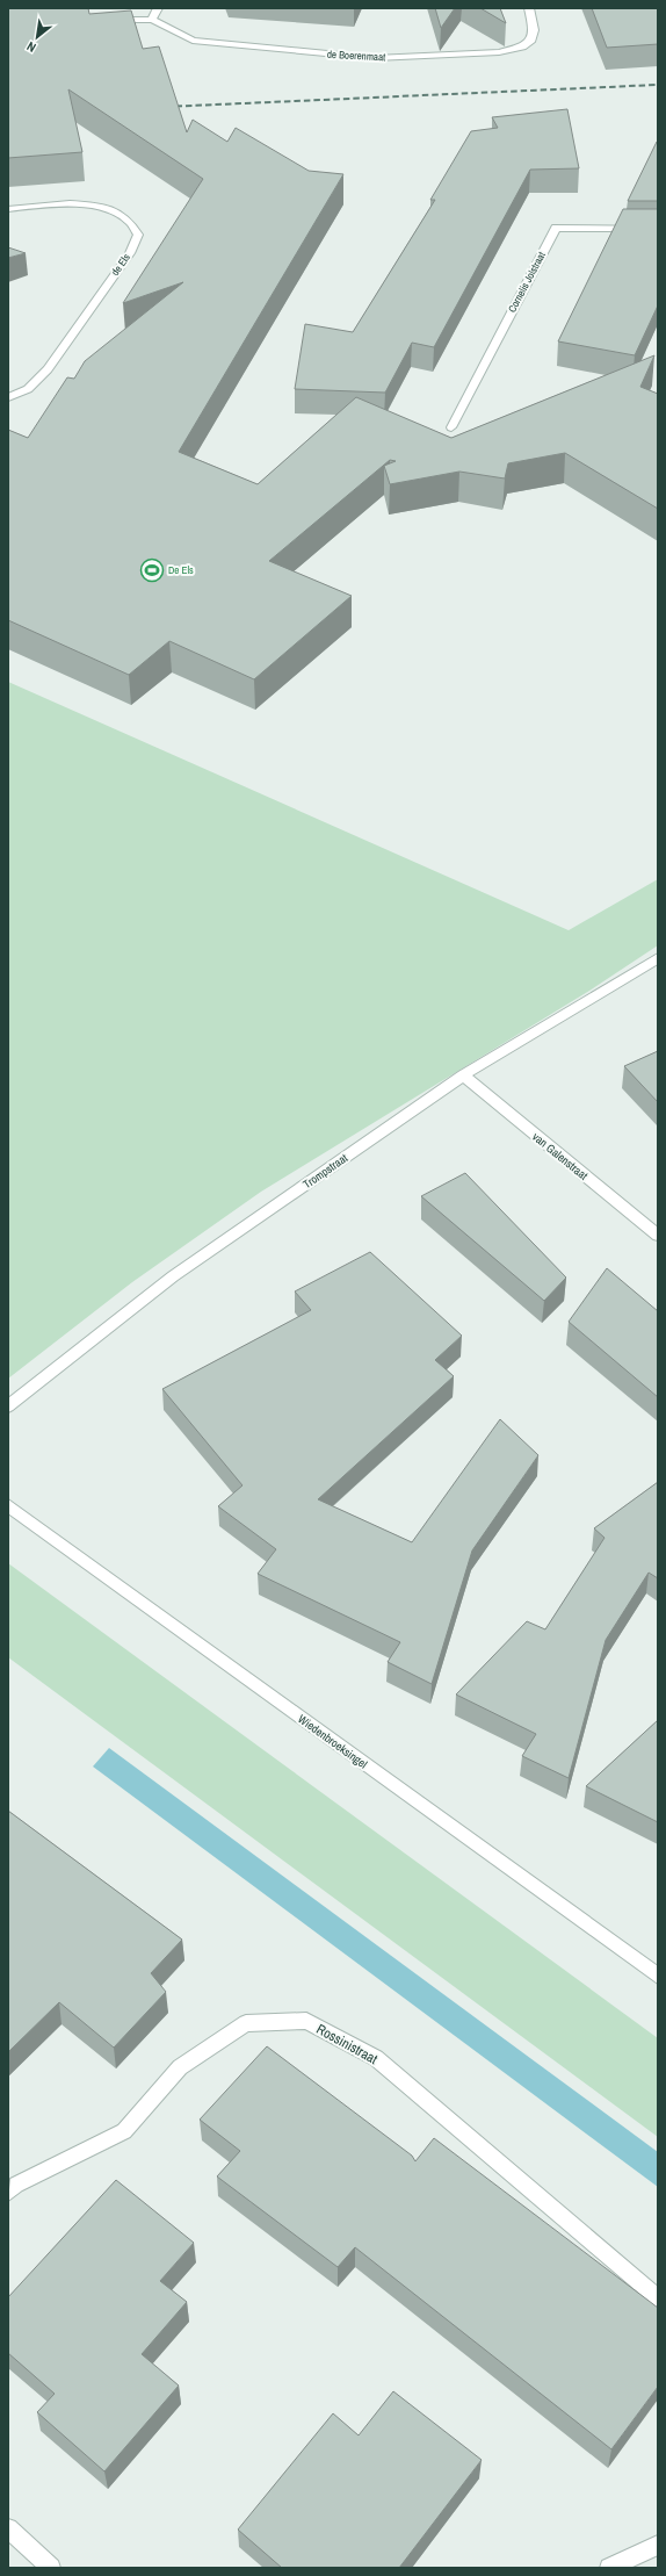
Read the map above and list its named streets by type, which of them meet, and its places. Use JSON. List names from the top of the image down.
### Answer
{
  "streets": {
    "street": [
      "de Boerenmaat",
      "de Els",
      "Cornelis Jolstraat",
      "van Galenstraat",
      "Trompstraat",
      "Wiedenbroeksingel",
      "Rossinistraat"
    ]
  },
  "crossings": [
    ["van Galenstraat", "Trompstraat"]
  ],
  "places": {
    "sports": ["De Els"]
  },
  "north": "bottom left"
}
